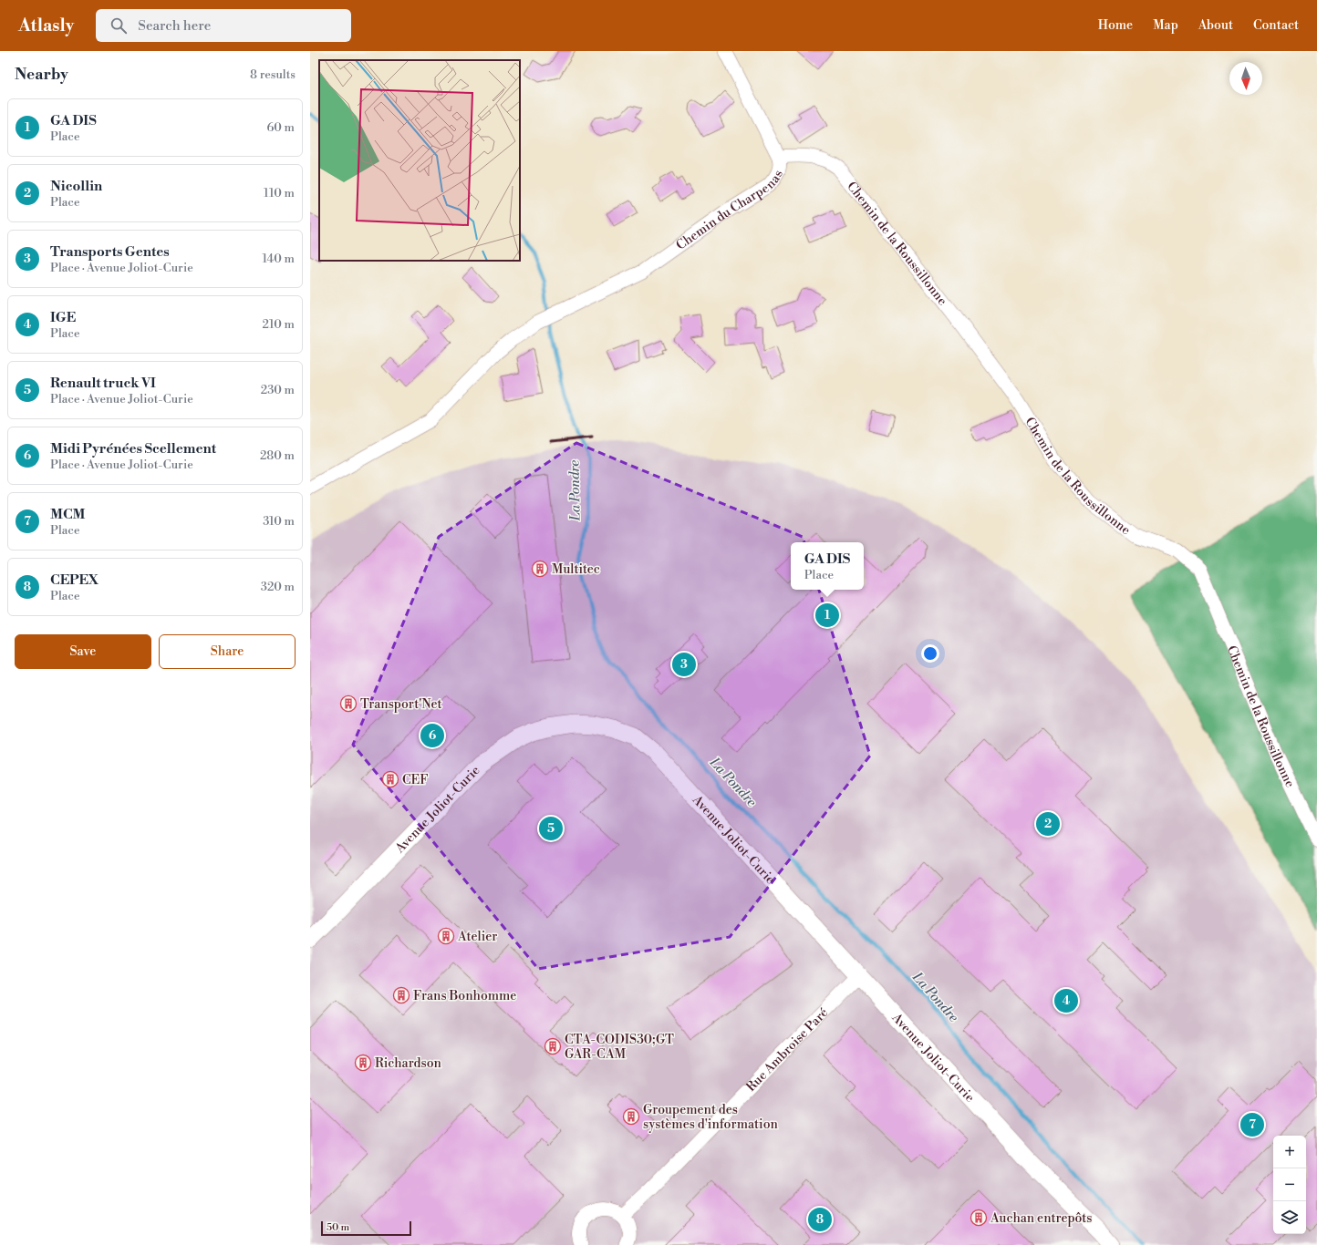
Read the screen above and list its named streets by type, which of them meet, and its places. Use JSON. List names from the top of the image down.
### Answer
{
  "streets": {
    "street": [
      "Chemin du Charpenas",
      "Chemin de la Roussillonne",
      "Avenue Joliot-Curie",
      "Rue Ambroise Paré"
    ]
  },
  "crossings": [
    ["Chemin du Charpenas", "Chemin de la Roussillonne"],
    ["Avenue Joliot-Curie", "Rue Ambroise Paré"]
  ],
  "water": ["La Pondre"],
  "places": {
    "building": [
      "Multitec",
      "Transport'Net",
      "CEF",
      "Atelier",
      "Frans Bonhomme",
      "CTA-CODIS30;GT GAR-CAM",
      "Richardson",
      "Groupement des systèmes d'information",
      "Auchan entrepôts"
    ]
  },
  "scale_bar": "50 m",
  "north": "bottom",
  "page": {
    "header": "Atlasly",
    "search": "Search here",
    "nav": [
      "Home",
      "Map",
      "About",
      "Contact"
    ],
    "heading": ["Nearby", "8 results"],
    "list": [
      {
        "mark": "1",
        "name": "GA DIS",
        "note": "Place",
        "value": "60 m"
      },
      {
        "mark": "2",
        "name": "Nicollin",
        "note": "Place",
        "value": "110 m"
      },
      {
        "mark": "3",
        "name": "Transports Gentes",
        "note": "Place · Avenue Joliot-Curie",
        "value": "140 m"
      },
      {
        "mark": "4",
        "name": "IGE",
        "note": "Place",
        "value": "210 m"
      },
      {
        "mark": "5",
        "name": "Renault truck VI",
        "note": "Place · Avenue Joliot-Curie",
        "value": "230 m"
      },
      {
        "mark": "6",
        "name": "Midi Pyrénées Scellement",
        "note": "Place · Avenue Joliot-Curie",
        "value": "280 m"
      },
      {
        "mark": "7",
        "name": "MCM",
        "note": "Place",
        "value": "310 m"
      },
      {
        "mark": "8",
        "name": "CEPEX",
        "note": "Place",
        "value": "320 m"
      }
    ],
    "popup": ["GA DIS", "Place"],
    "pins": [
      "1",
      "3",
      "6",
      "2",
      "5",
      "4",
      "7",
      "8"
    ],
    "buttons": ["Save", "Share"],
    "map_buttons": ["+", "−"],
    "scale": "50 m"
  }
}
